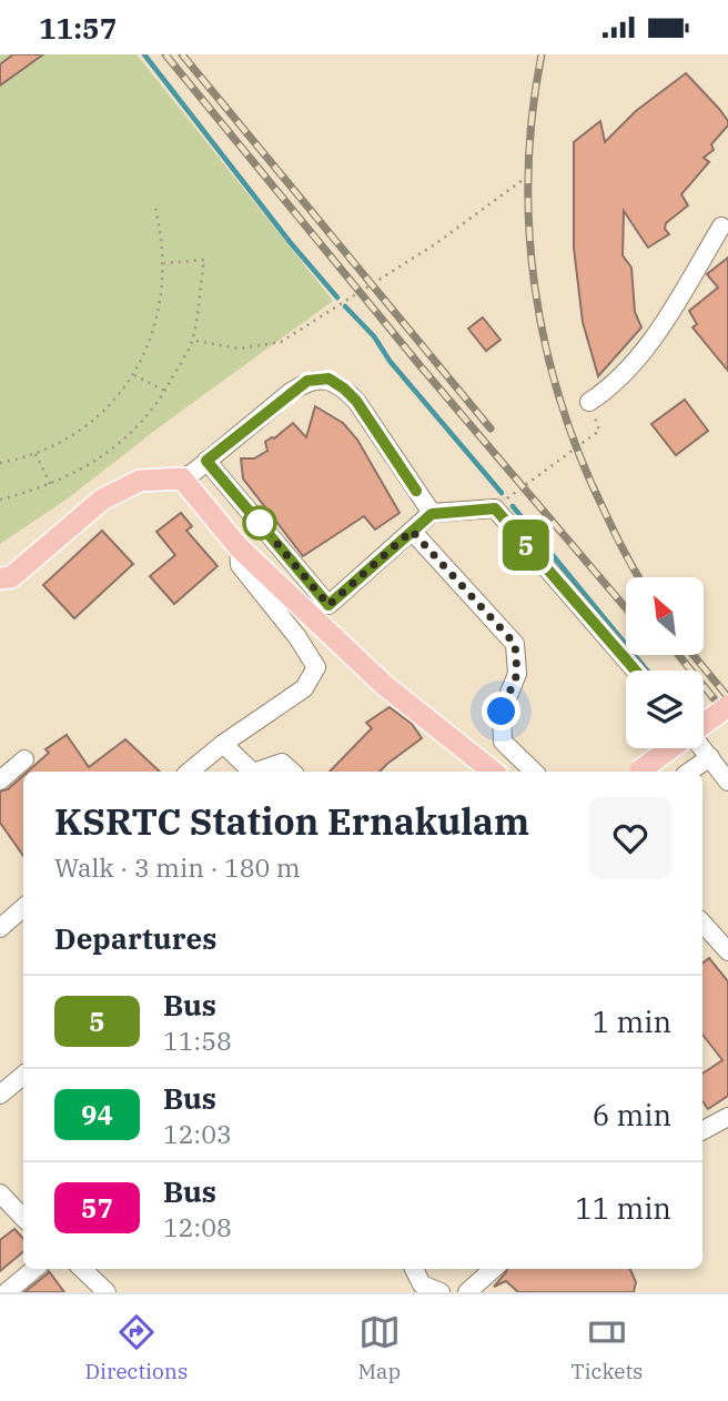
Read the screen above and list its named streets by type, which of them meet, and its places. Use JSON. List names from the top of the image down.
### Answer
{
  "lines": ["bus line 5"],
  "north": "top left",
  "page": {
    "status": "11:57",
    "on_map": "5",
    "heading": [
      ["KSRTC Station Ernakulam", "Walk · 3 min · 180 m"],
      "Departures"
    ],
    "list": [
      {
        "mark": "5",
        "name": "Bus",
        "note": "11:58",
        "value": "1 min"
      },
      {
        "mark": "94",
        "name": "Bus",
        "note": "12:03",
        "value": "6 min"
      },
      {
        "mark": "57",
        "name": "Bus",
        "note": "12:08",
        "value": "11 min"
      }
    ],
    "tabs": ["Directions", "Map", "Tickets"]
  }
}
